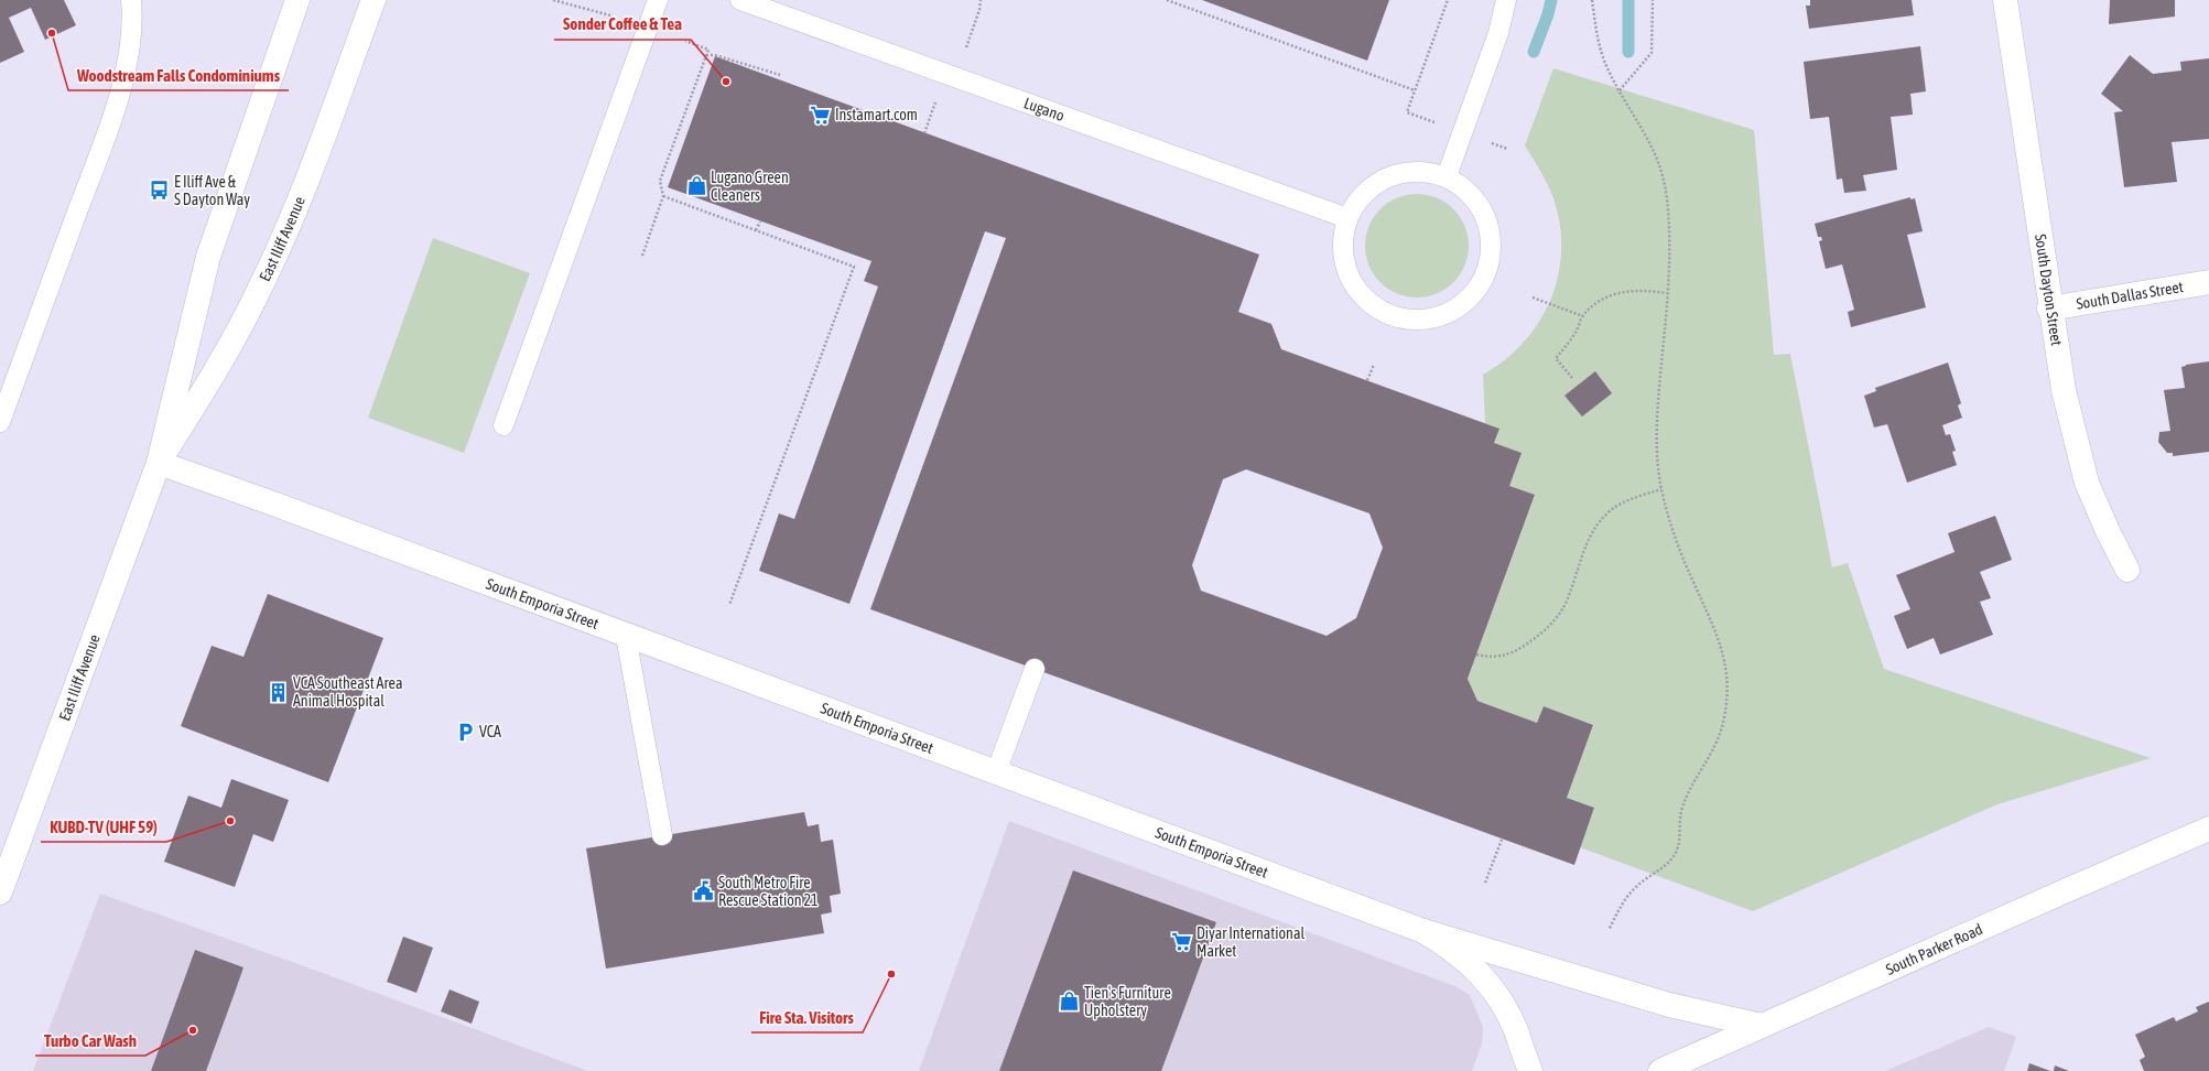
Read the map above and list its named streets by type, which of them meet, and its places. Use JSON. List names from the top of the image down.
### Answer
{
  "streets": {
    "main road": [
      "East Iliff Avenue",
      "South Dayton Street",
      "South Dallas Street",
      "South Emporia Street",
      "South Parker Road"
    ],
    "lane": ["Lugano"]
  },
  "crossings": [
    ["East Iliff Avenue", "South Emporia Street"],
    ["South Dayton Street", "South Dallas Street"]
  ],
  "places": {
    "other": [
      "Woodstream Falls Condominiums",
      "Sonder Coffee & Tea",
      "KUBD-TV (UHF 59)",
      "Fire Sta. Visitors",
      "Turbo Car Wash"
    ],
    "supermarket": ["Instamart.com", "Diyar International Market"],
    "shop": ["Lugano Green Cleaners", "Tien's Furniture Upholstery"],
    "bus stop": ["E Iliff Ave & S Dayton Way"],
    "building": ["VCA Southeast Area Animal Hospital"],
    "parking": ["VCA"],
    "public building": ["South Metro Fire Rescue Station 21"]
  }
}
